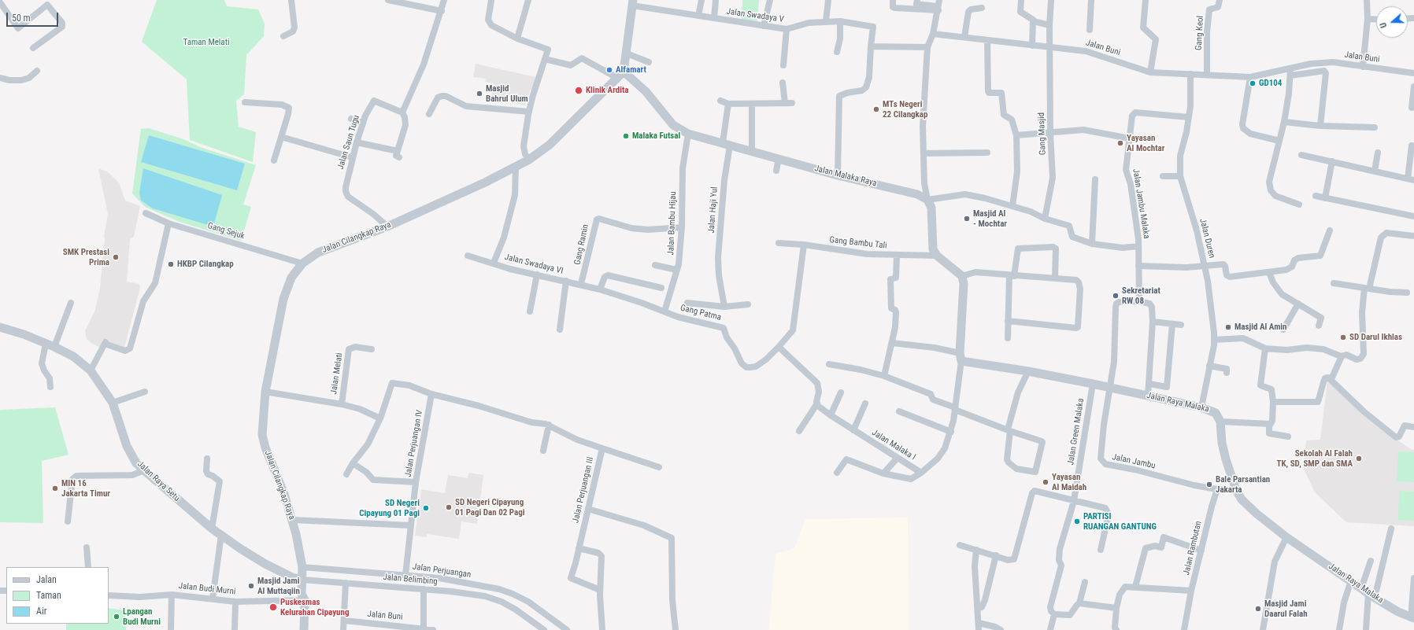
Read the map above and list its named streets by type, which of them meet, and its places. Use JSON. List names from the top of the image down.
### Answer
{
  "streets": {
    "street": [
      "Jalan Swadaya V",
      "Gang Keol",
      "Jalan Buni",
      "Gang Masjid",
      "Jalan Saun Tugu",
      "Jalan Malaka Raya",
      "Jalan Jambu Malaka",
      "Jalan Haji Yul",
      "Jalan Bambu Hijau",
      "Gang Sejuk",
      "Jalan Cilangkap Raya",
      "Jalan Duren",
      "Gang Bambu Tali",
      "Gang Ramin",
      "Jalan Swadaya VI",
      "Gang Patma",
      "Jalan Melati",
      "Jalan Raya Malaka",
      "Jalan Green Malaka",
      "Jalan Perjuangan IV",
      "Jalan Malaka I",
      "Jalan Jambu",
      "Jalan Raya Setu",
      "Jalan Perjuangan III",
      "Jalan Rambutan",
      "Jalan Perjuangan",
      "Jalan Belimbing",
      "Jalan Budi Murni"
    ]
  },
  "crossings": [
    ["Gang Keol", "Jalan Buni"],
    ["Jalan Buni", "Gang Masjid"],
    ["Jalan Buni", "Jalan Duren"],
    ["Jalan Saun Tugu", "Jalan Cilangkap Raya"],
    ["Jalan Malaka Raya", "Jalan Haji Yul"],
    ["Jalan Malaka Raya", "Jalan Bambu Hijau"],
    ["Jalan Malaka Raya", "Jalan Cilangkap Raya"],
    ["Jalan Jambu Malaka", "Jalan Duren"],
    ["Jalan Bambu Hijau", "Gang Ramin"],
    ["Jalan Bambu Hijau", "Jalan Swadaya VI"],
    ["Jalan Bambu Hijau", "Gang Patma"],
    ["Gang Sejuk", "Jalan Cilangkap Raya"],
    ["Jalan Cilangkap Raya", "Jalan Swadaya VI"],
    ["Jalan Cilangkap Raya", "Jalan Melati"],
    ["Jalan Cilangkap Raya", "Jalan Raya Setu"],
    ["Jalan Cilangkap Raya", "Jalan Perjuangan"],
    ["Jalan Cilangkap Raya", "Jalan Belimbing"],
    ["Jalan Cilangkap Raya", "Jalan Budi Murni"],
    ["Jalan Duren", "Jalan Raya Malaka"],
    ["Gang Ramin", "Jalan Swadaya VI"],
    ["Jalan Swadaya VI", "Gang Patma"],
    ["Jalan Raya Malaka", "Jalan Green Malaka"],
    ["Jalan Raya Malaka", "Jalan Jambu"],
    ["Jalan Perjuangan IV", "Jalan Perjuangan III"],
    ["Jalan Perjuangan IV", "Jalan Perjuangan"],
    ["Jalan Jambu", "Jalan Rambutan"],
    ["Jalan Raya Setu", "Jalan Belimbing"]
  ],
  "parks": ["Taman Melati"],
  "places": [
    "Alfamart",
    "GD104",
    "Klinik Ardita",
    "Masjid Bahrul Ulum",
    "MTs Negeri 22 Cilangkap",
    "Malaka Futsal",
    "Yayasan Al Mochtar",
    "Masjid Al - Mochtar",
    "SMK Prestasi Prima",
    "HKBP Cilangkap",
    "Sekretariat RW 08",
    "Masjid Al Amin",
    "SD Darul Ikhlas",
    "Sekolah Al Falah TK, SD, SMP dan SMA",
    "Yayasan Al Maidah",
    "Bale Parsantian Jakarta",
    "MIN 16 Jakarta Timur",
    "SD Negeri Cipayung 01 Pagi Dan 02 Pagi",
    "SD Negeri Cipayung 01 Pagi",
    "PARTISI RUANGAN GANTUNG",
    "Masjid Jami Al Muttaqiin",
    "Puskesmas Kelurahan Cipayung",
    "Masjid Jami Daarul Falah",
    "Lpangan Budi Murni"
  ],
  "legend": ["Jalan", "Taman", "Air"],
  "scale_bar": "50 m",
  "north": "left"
}
